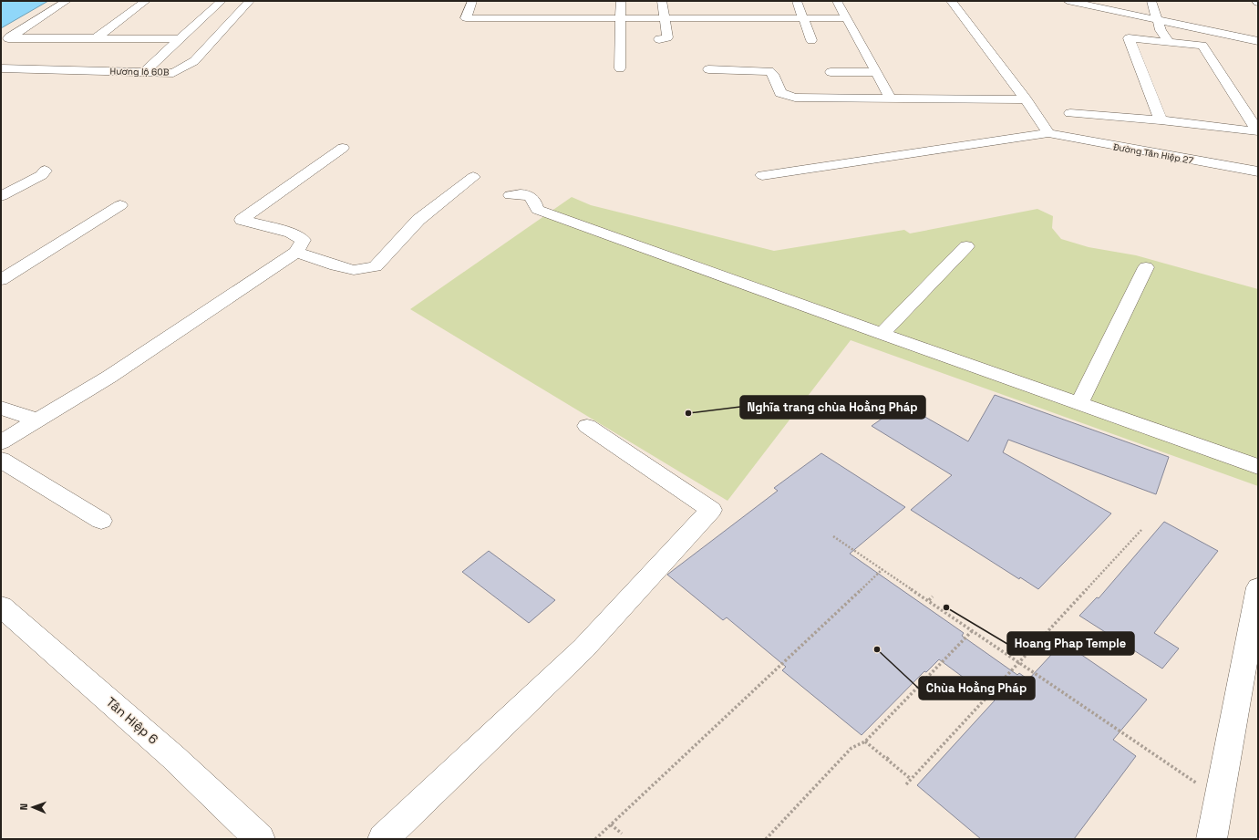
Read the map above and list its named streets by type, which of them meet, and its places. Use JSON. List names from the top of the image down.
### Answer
{
  "streets": {
    "street": ["Hương lộ 60B", "Đường Tân Hiệp 27", "Tân Hiệp 6"]
  },
  "places": ["Nghĩa trang chùa Hoằng Pháp", "Hoang Phap Temple", "Chùa Hoằng Pháp"],
  "north": "left"
}
